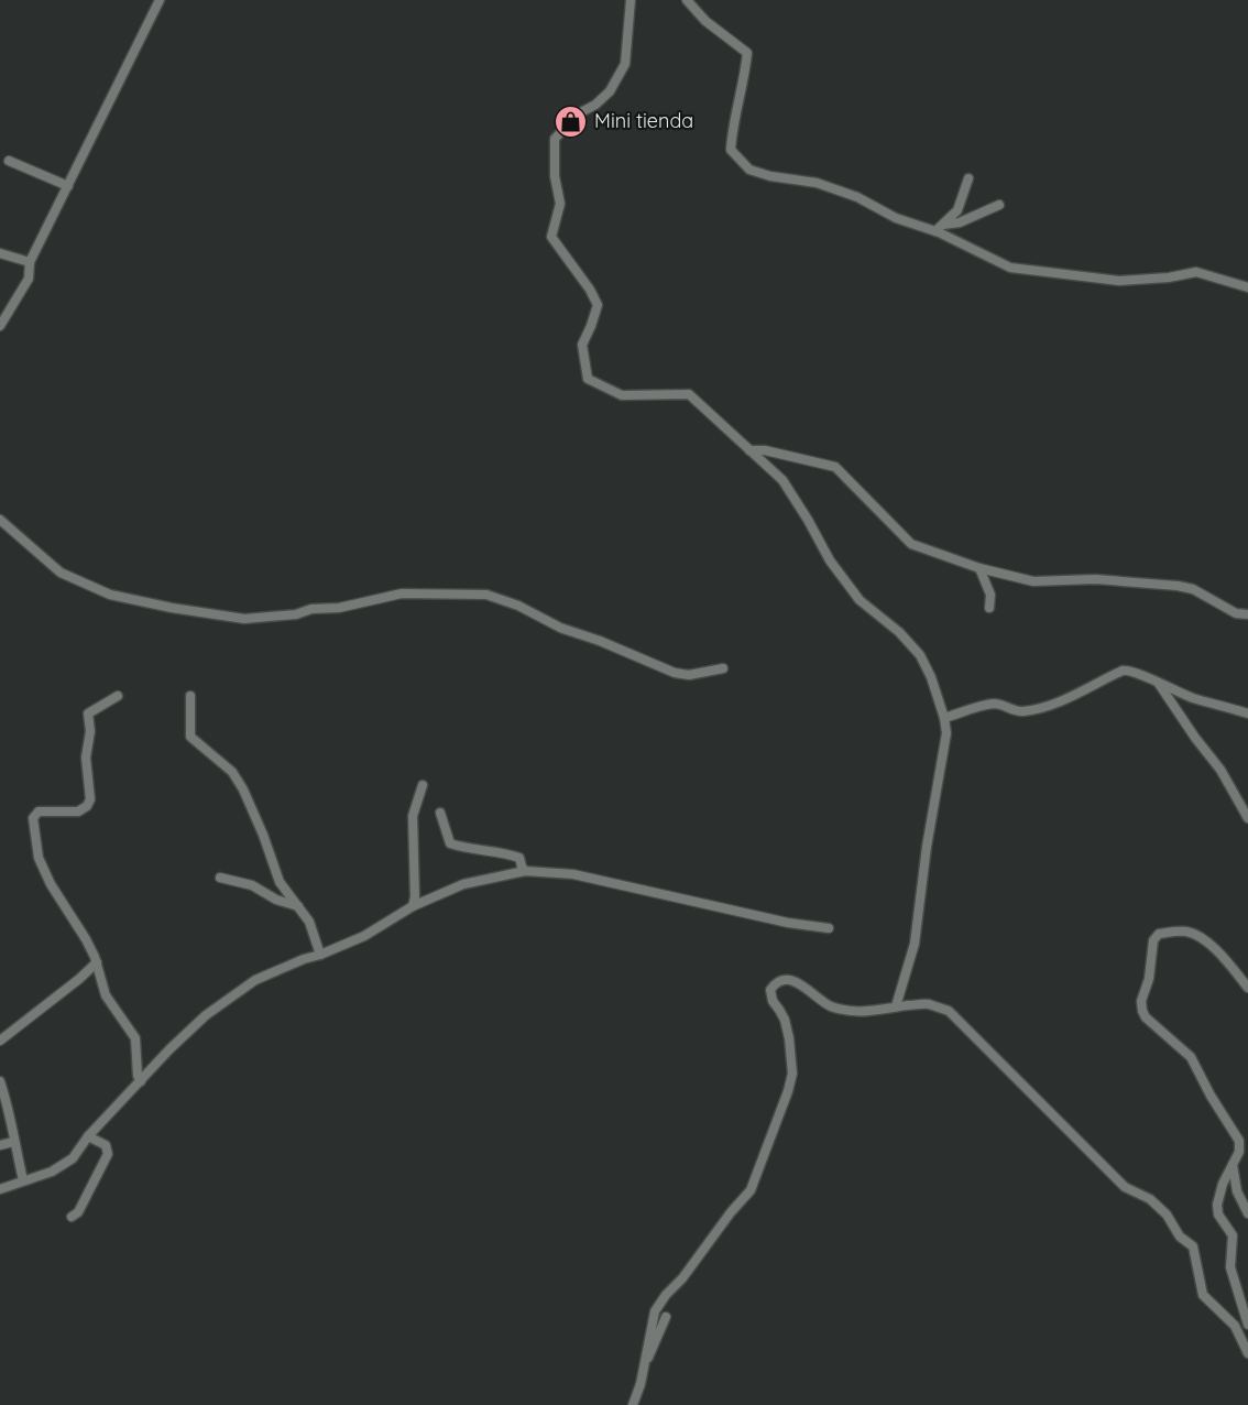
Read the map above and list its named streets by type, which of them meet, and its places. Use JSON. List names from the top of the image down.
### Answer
{
  "places": {
    "shop": ["Mini tienda"]
  }
}
